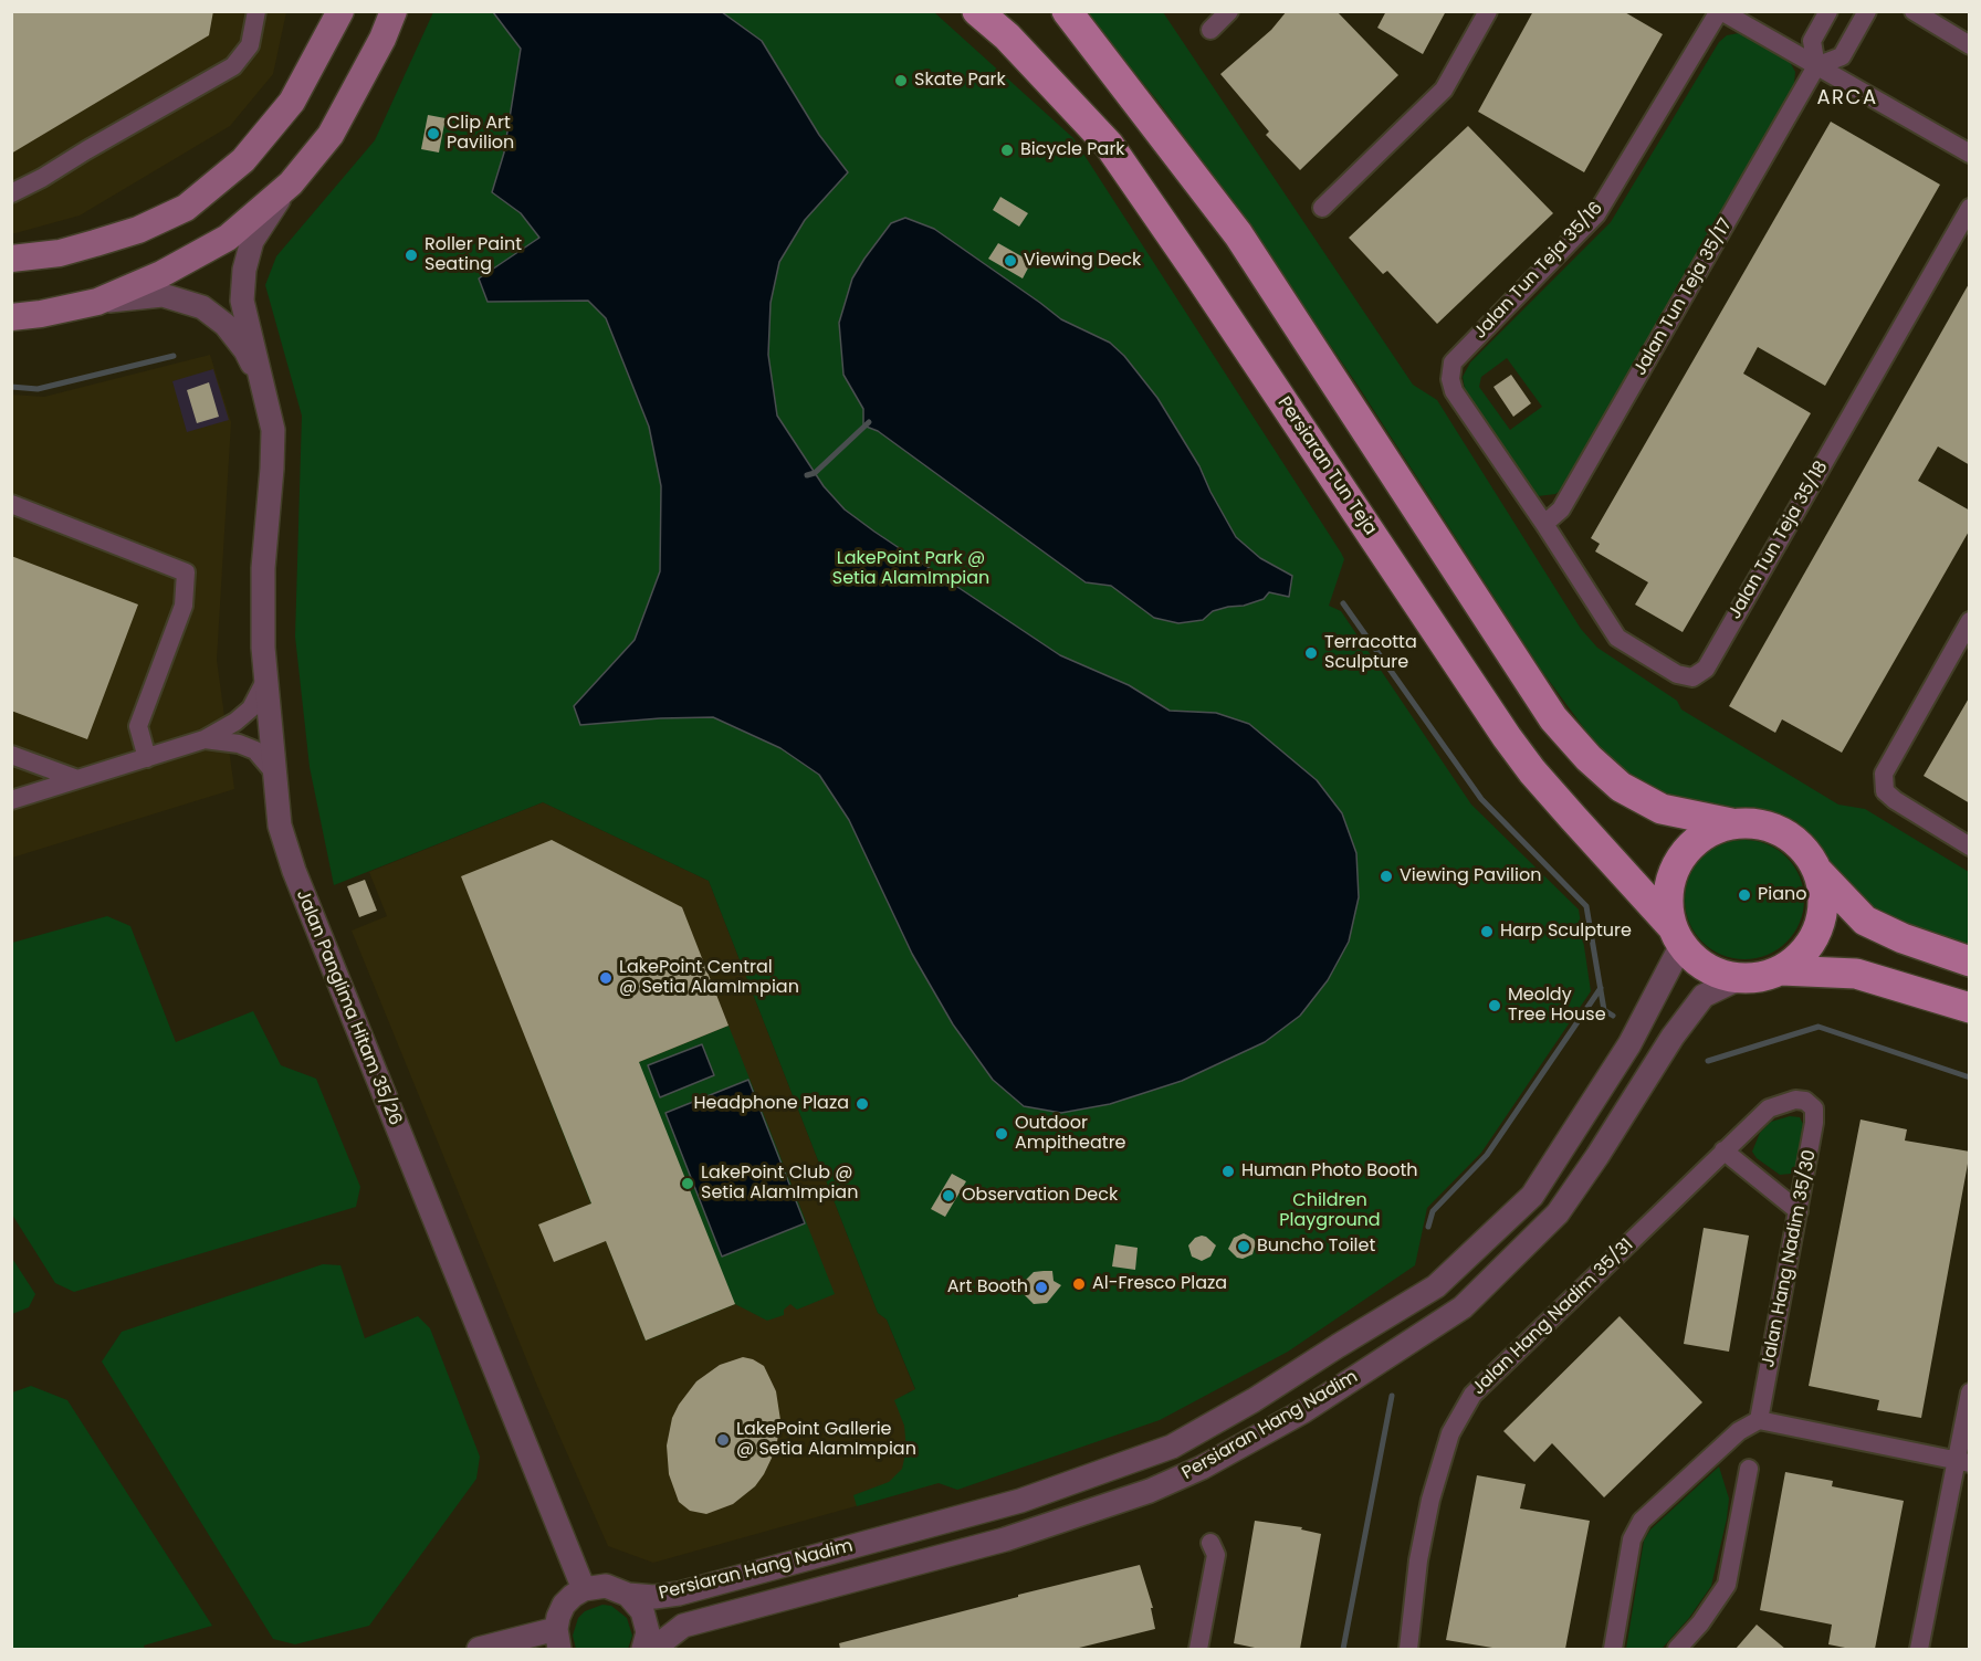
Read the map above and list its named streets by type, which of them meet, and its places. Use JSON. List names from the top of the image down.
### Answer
{
  "streets": {
    "main road": ["Persiaran Tun Teja"],
    "street": [
      "Jalan Tun Teja 35/16",
      "Jalan Tun Teja 35/17",
      "Jalan Tun Teja 35/18",
      "Jalan Panglima Hitam 35/26",
      "Jalan Hang Nadim 35/30",
      "Jalan Hang Nadim 35/31",
      "Persiaran Hang Nadim"
    ]
  },
  "crossings": [
    ["Jalan Tun Teja 35/16", "Jalan Tun Teja 35/17"],
    ["Jalan Tun Teja 35/16", "Jalan Tun Teja 35/18"],
    ["Jalan Tun Teja 35/17", "Jalan Tun Teja 35/18"],
    ["Persiaran Tun Teja", "Persiaran Hang Nadim"],
    ["Jalan Panglima Hitam 35/26", "Persiaran Hang Nadim"],
    ["Jalan Hang Nadim 35/30", "Jalan Hang Nadim 35/31"]
  ],
  "districts": ["ARCA"],
  "parks": ["LakePoint Park @ Setia AlamImpian", "Children Playground"],
  "places": [
    "Skate Park",
    "Clip Art Pavilion",
    "Bicycle Park",
    "Roller Paint Seating",
    "Viewing Deck",
    "Terracotta Sculpture",
    "Viewing Pavilion",
    "Piano",
    "Harp Sculpture",
    "LakePoint Central @ Setia AlamImpian",
    "Meoldy Tree House",
    "Headphone Plaza",
    "Outdoor Ampitheatre",
    "Human Photo Booth",
    "LakePoint Club @ Setia AlamImpian",
    "Observation Deck",
    "Buncho Toilet",
    "Al-Fresco Plaza",
    "Art Booth",
    "LakePoint Gallerie @ Setia AlamImpian"
  ]
}
